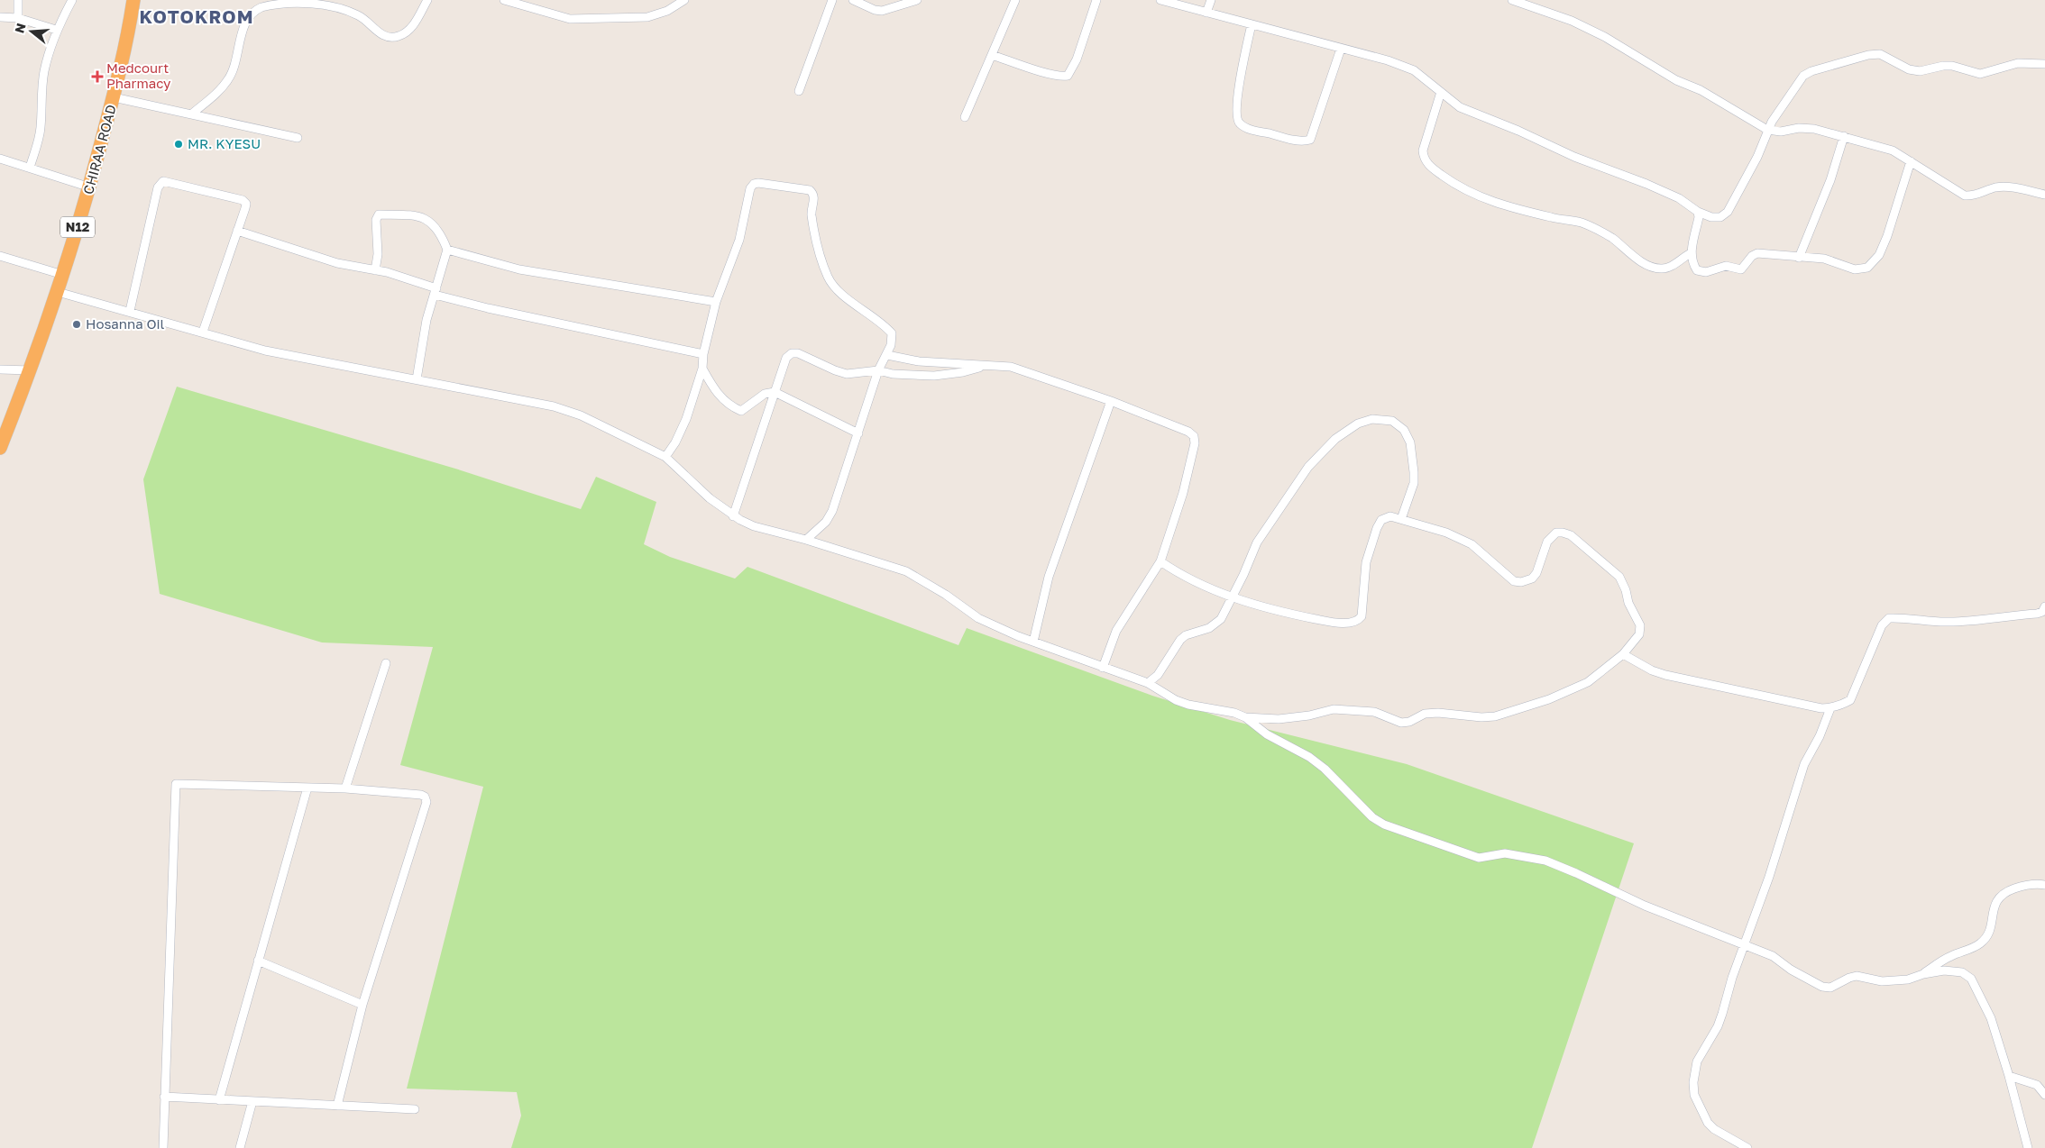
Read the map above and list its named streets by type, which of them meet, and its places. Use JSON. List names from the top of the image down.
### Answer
{
  "streets": {
    "highway": ["CHIRAA ROAD", "N12"]
  },
  "districts": ["KOTOKROM"],
  "places": {
    "health": ["Medcourt Pharmacy"],
    "other": ["MR. KYESU", "Hosanna Oil"]
  },
  "north": "left"
}
